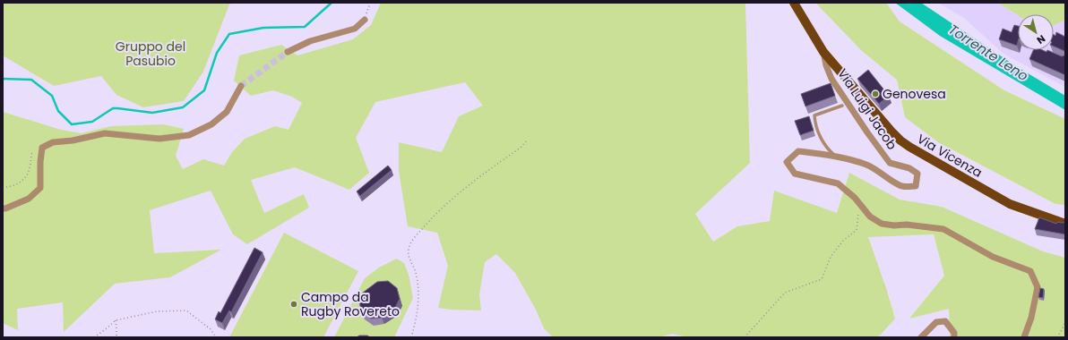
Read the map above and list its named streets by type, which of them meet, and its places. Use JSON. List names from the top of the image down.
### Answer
{
  "streets": {
    "main road": ["Via Vicenza"],
    "street": ["Via Luigi Jacob"]
  },
  "crossings": [
    ["Via Luigi Jacob", "Via Vicenza"]
  ],
  "water": ["Torrente Leno"],
  "parks": ["Gruppo del Pasubio"],
  "places": ["Genovesa", "Campo da Rugby Rovereto"],
  "north": "bottom right"
}
